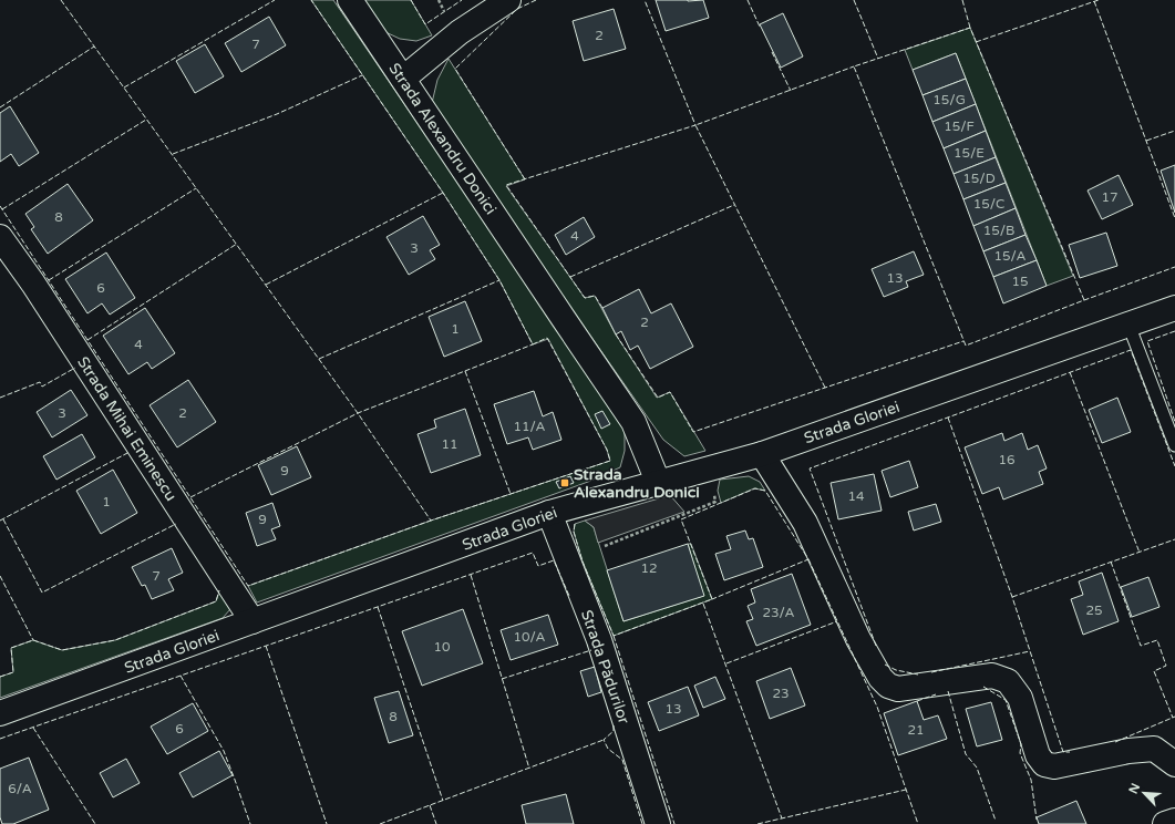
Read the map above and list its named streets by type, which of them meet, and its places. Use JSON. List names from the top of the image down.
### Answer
{
  "streets": {
    "street": [
      "Strada Alexandru Donici",
      "Strada Gloriei",
      "Strada Mihai Eminescu",
      "Strada Pădurilor"
    ]
  },
  "crossings": [
    ["Strada Alexandru Donici", "Strada Gloriei"],
    ["Strada Gloriei", "Strada Mihai Eminescu"],
    ["Strada Gloriei", "Strada Pădurilor"]
  ],
  "places": {
    "transit": ["Strada Alexandru Donici"]
  },
  "house_numbers": [
    "2",
    "7",
    "15/G",
    "15/F",
    "15/E",
    "15/D",
    "17",
    "15/C",
    "8",
    "15/B",
    "4",
    "3",
    "15/A",
    "13",
    "15",
    "6",
    "2",
    "1",
    "4",
    "3",
    "2",
    "11/A",
    "11",
    "16",
    "9",
    "14",
    "1",
    "9",
    "12",
    "7",
    "25",
    "23/A",
    "10/A",
    "10",
    "23",
    "13",
    "8",
    "6",
    "21",
    "6/A"
  ],
  "north": "top left"
}
